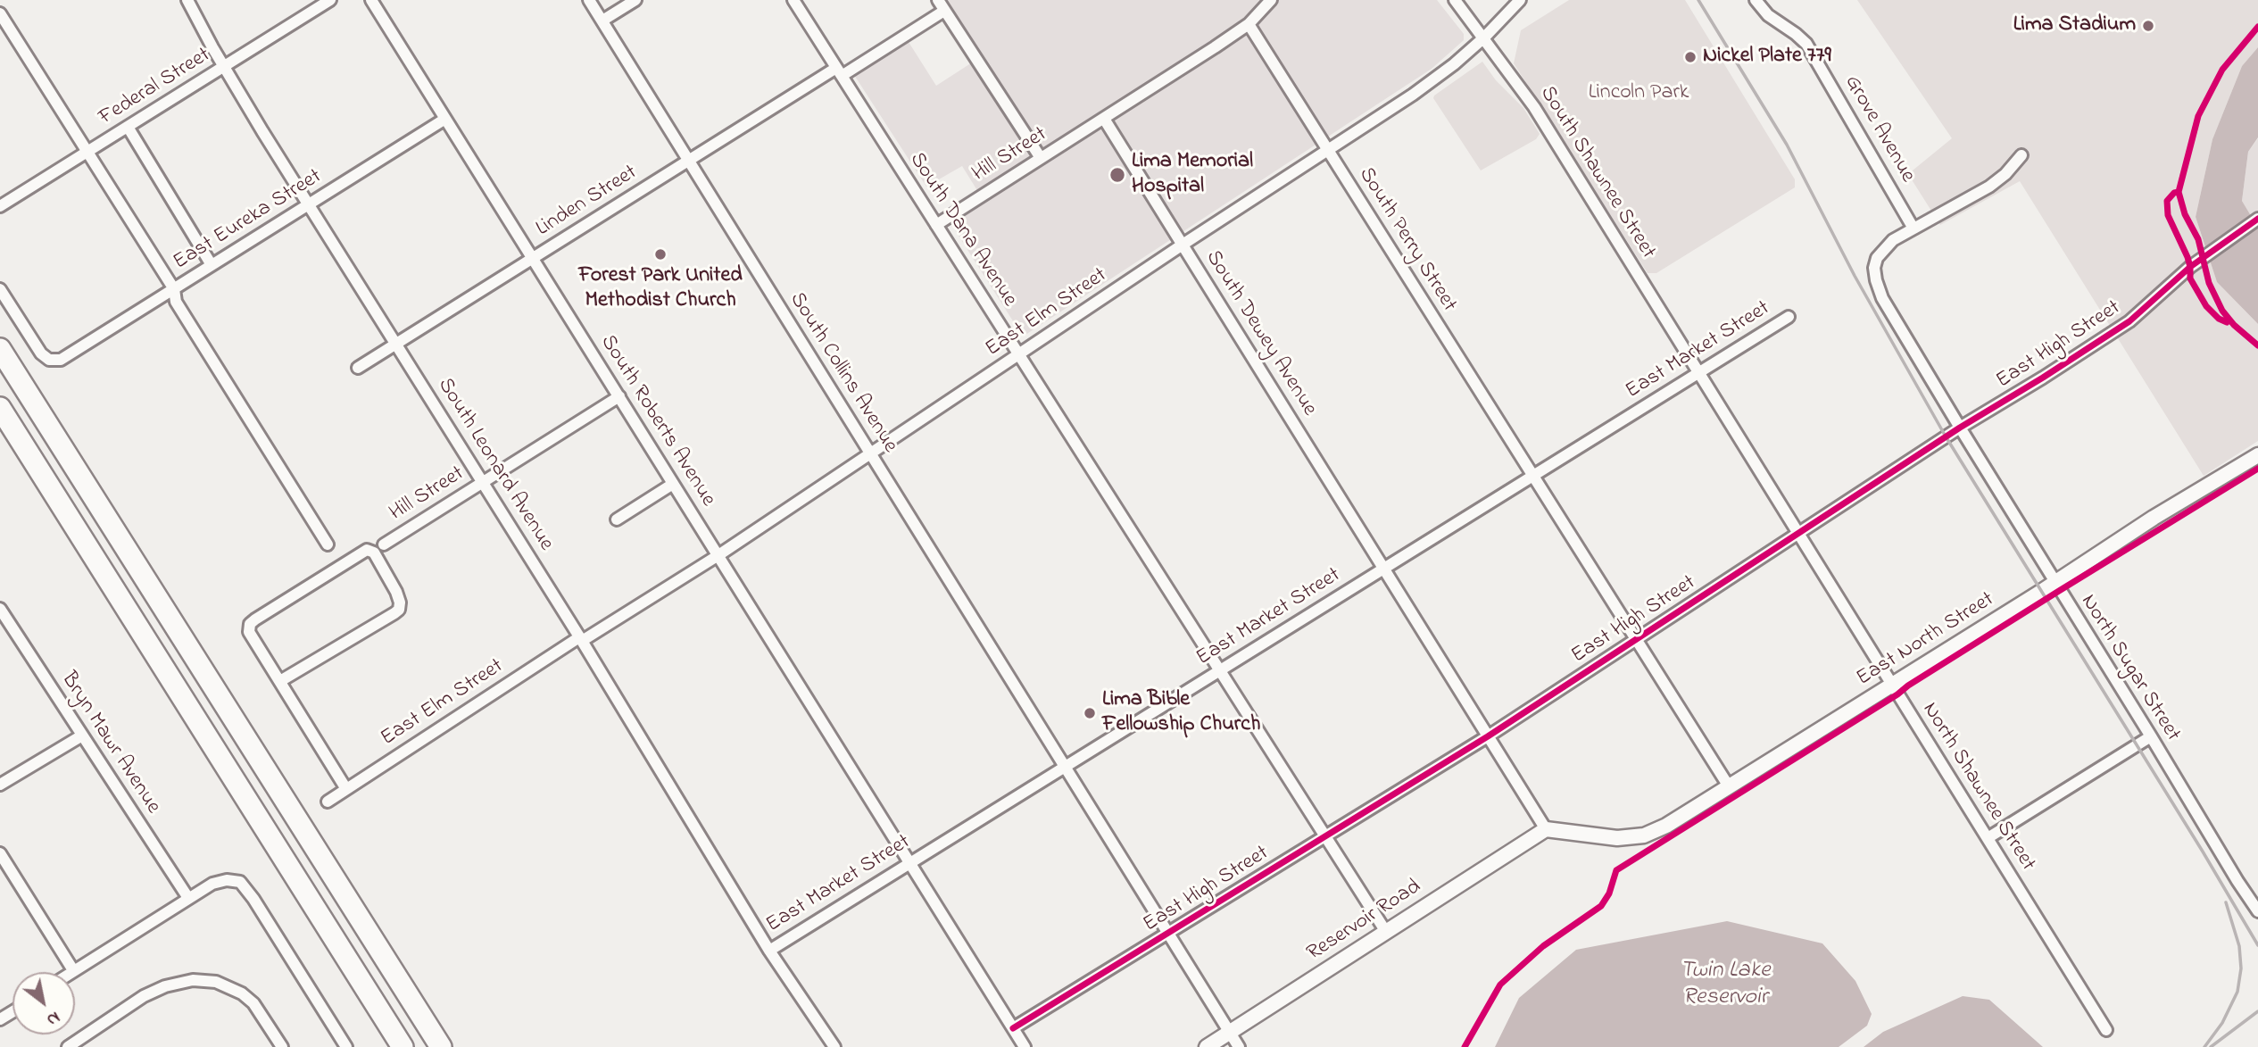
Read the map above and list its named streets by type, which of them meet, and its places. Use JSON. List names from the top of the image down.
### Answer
{
  "streets": {
    "street": [
      "Federal Street",
      "Grove Avenue",
      "Hill Street",
      "South Shawnee Street",
      "Linden Street",
      "East Eureka Street",
      "South Dana Avenue",
      "South Perry Street",
      "East Elm Street",
      "South Dewey Avenue",
      "East High Street",
      "East Market Street",
      "South Collins Avenue",
      "South Roberts Avenue",
      "South Leonard Avenue",
      "East North Street",
      "North Sugar Street",
      "Bryn Mawr Avenue",
      "North Shawnee Street",
      "Reservoir Road"
    ]
  },
  "crossings": [
    ["Federal Street", "South Leonard Avenue"],
    ["Grove Avenue", "North Sugar Street"],
    ["Hill Street", "South Dana Avenue"],
    ["Hill Street", "South Perry Street"],
    ["Hill Street", "South Dewey Avenue"],
    ["Hill Street", "South Roberts Avenue"],
    ["Hill Street", "South Leonard Avenue"],
    ["South Shawnee Street", "East Elm Street"],
    ["South Shawnee Street", "East Market Street"],
    ["South Shawnee Street", "North Shawnee Street"],
    ["Linden Street", "South Dana Avenue"],
    ["Linden Street", "South Collins Avenue"],
    ["Linden Street", "South Roberts Avenue"],
    ["Linden Street", "South Leonard Avenue"],
    ["East Eureka Street", "South Roberts Avenue"],
    ["East Eureka Street", "South Leonard Avenue"],
    ["South Dana Avenue", "East Elm Street"],
    ["South Dana Avenue", "East High Street"],
    ["South Dana Avenue", "East Market Street"],
    ["South Dana Avenue", "Reservoir Road"],
    ["South Perry Street", "East Elm Street"],
    ["South Perry Street", "East High Street"],
    ["South Perry Street", "East Market Street"],
    ["South Perry Street", "East North Street"],
    ["East Elm Street", "South Dewey Avenue"],
    ["East Elm Street", "South Collins Avenue"],
    ["East Elm Street", "South Roberts Avenue"],
    ["East Elm Street", "South Leonard Avenue"],
    ["South Dewey Avenue", "East High Street"],
    ["South Dewey Avenue", "East Market Street"],
    ["South Dewey Avenue", "East North Street"],
    ["South Dewey Avenue", "Reservoir Road"],
    ["East High Street", "South Collins Avenue"],
    ["East High Street", "South Roberts Avenue"],
    ["East High Street", "North Sugar Street"],
    ["East High Street", "North Shawnee Street"],
    ["East Market Street", "South Collins Avenue"],
    ["East Market Street", "South Roberts Avenue"],
    ["East Market Street", "South Leonard Avenue"],
    ["East Market Street", "North Shawnee Street"],
    ["South Collins Avenue", "Reservoir Road"],
    ["East North Street", "North Sugar Street"],
    ["East North Street", "North Shawnee Street"],
    ["East North Street", "Reservoir Road"]
  ],
  "water": ["Twin Lake Reservoir"],
  "parks": ["Lincoln Park"],
  "places": [
    "Lima Stadium",
    "Nickel Plate 779",
    "Lima Memorial Hospital",
    "Forest Park United Methodist Church",
    "Lima Bible Fellowship Church"
  ],
  "north": "bottom right"
}
